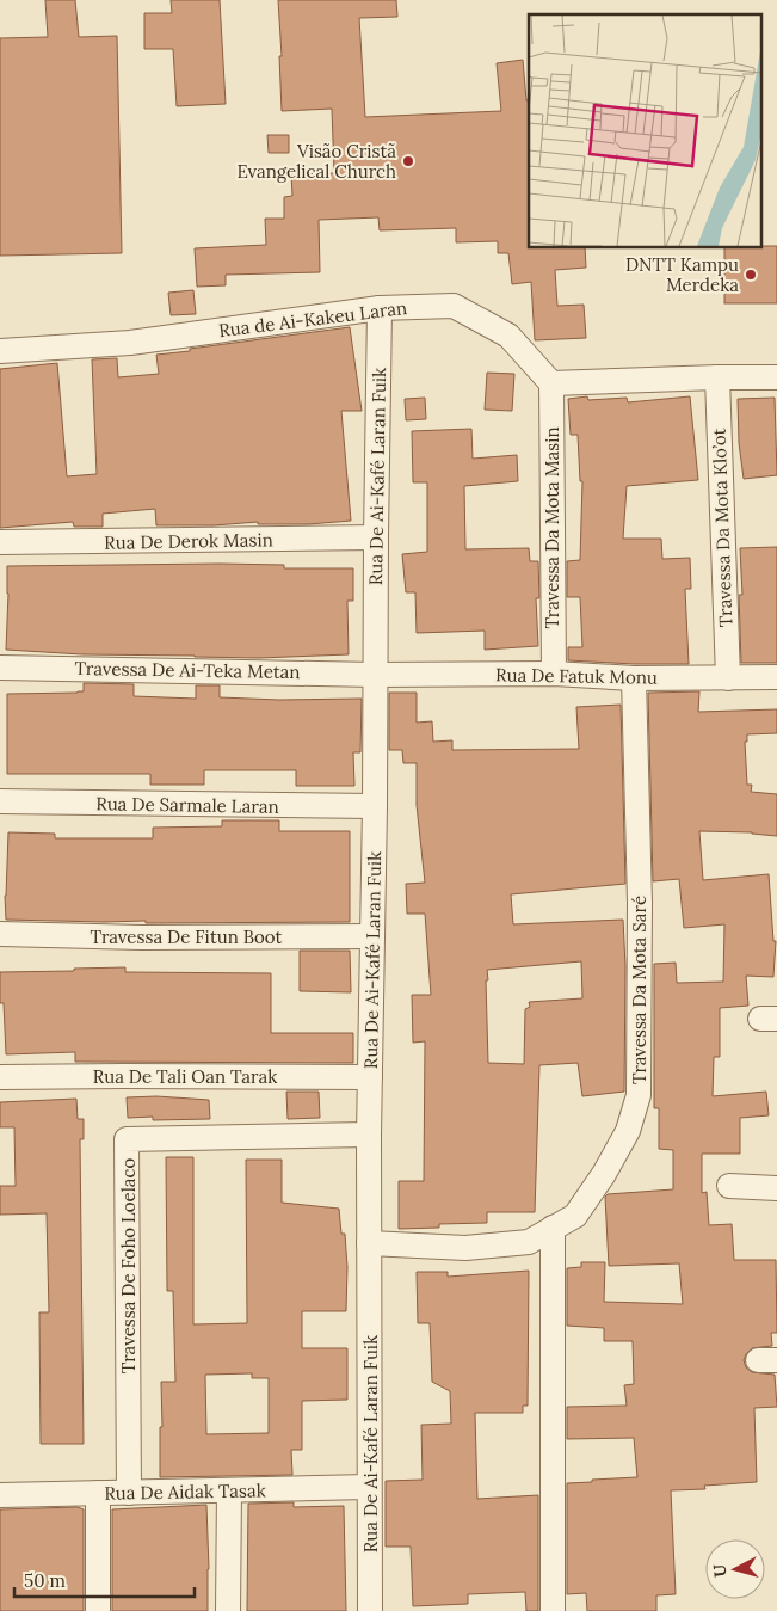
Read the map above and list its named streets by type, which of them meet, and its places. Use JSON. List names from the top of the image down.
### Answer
{
  "streets": {
    "street": [
      "Rua de Ai-Kakeu Laran",
      "Rua De Ai-Kafé Laran Fuik",
      "Travessa Da Mota Masin",
      "Travessa Da Mota Klo’ot",
      "Rua De Derok Masin",
      "Travessa De Ai-Teka Metan",
      "Rua De Fatuk Monu",
      "Rua De Sarmale Laran",
      "Travessa De Fitun Boot",
      "Travessa Da Mota Saré",
      "Rua De Tali Oan Tarak",
      "Travessa De Foho Loelaco",
      "Rua De Aidak Tasak"
    ]
  },
  "crossings": [
    ["Rua de Ai-Kakeu Laran", "Rua De Ai-Kafé Laran Fuik"],
    ["Rua de Ai-Kakeu Laran", "Travessa Da Mota Masin"],
    ["Rua De Ai-Kafé Laran Fuik", "Rua De Derok Masin"],
    ["Rua De Ai-Kafé Laran Fuik", "Travessa De Ai-Teka Metan"],
    ["Rua De Ai-Kafé Laran Fuik", "Rua De Fatuk Monu"],
    ["Rua De Ai-Kafé Laran Fuik", "Rua De Sarmale Laran"],
    ["Rua De Ai-Kafé Laran Fuik", "Travessa De Fitun Boot"],
    ["Rua De Ai-Kafé Laran Fuik", "Travessa Da Mota Saré"],
    ["Rua De Ai-Kafé Laran Fuik", "Rua De Tali Oan Tarak"],
    ["Rua De Ai-Kafé Laran Fuik", "Travessa De Foho Loelaco"],
    ["Rua De Ai-Kafé Laran Fuik", "Rua De Aidak Tasak"],
    ["Travessa Da Mota Masin", "Rua De Fatuk Monu"],
    ["Travessa Da Mota Klo’ot", "Rua De Fatuk Monu"],
    ["Travessa De Ai-Teka Metan", "Rua De Fatuk Monu"],
    ["Rua De Fatuk Monu", "Travessa Da Mota Saré"],
    ["Travessa De Foho Loelaco", "Rua De Aidak Tasak"]
  ],
  "places": ["Visão Cristã Evangelical Church", "DNTT Kampu Merdeka"],
  "scale_bar": "50 m",
  "north": "left"
}
